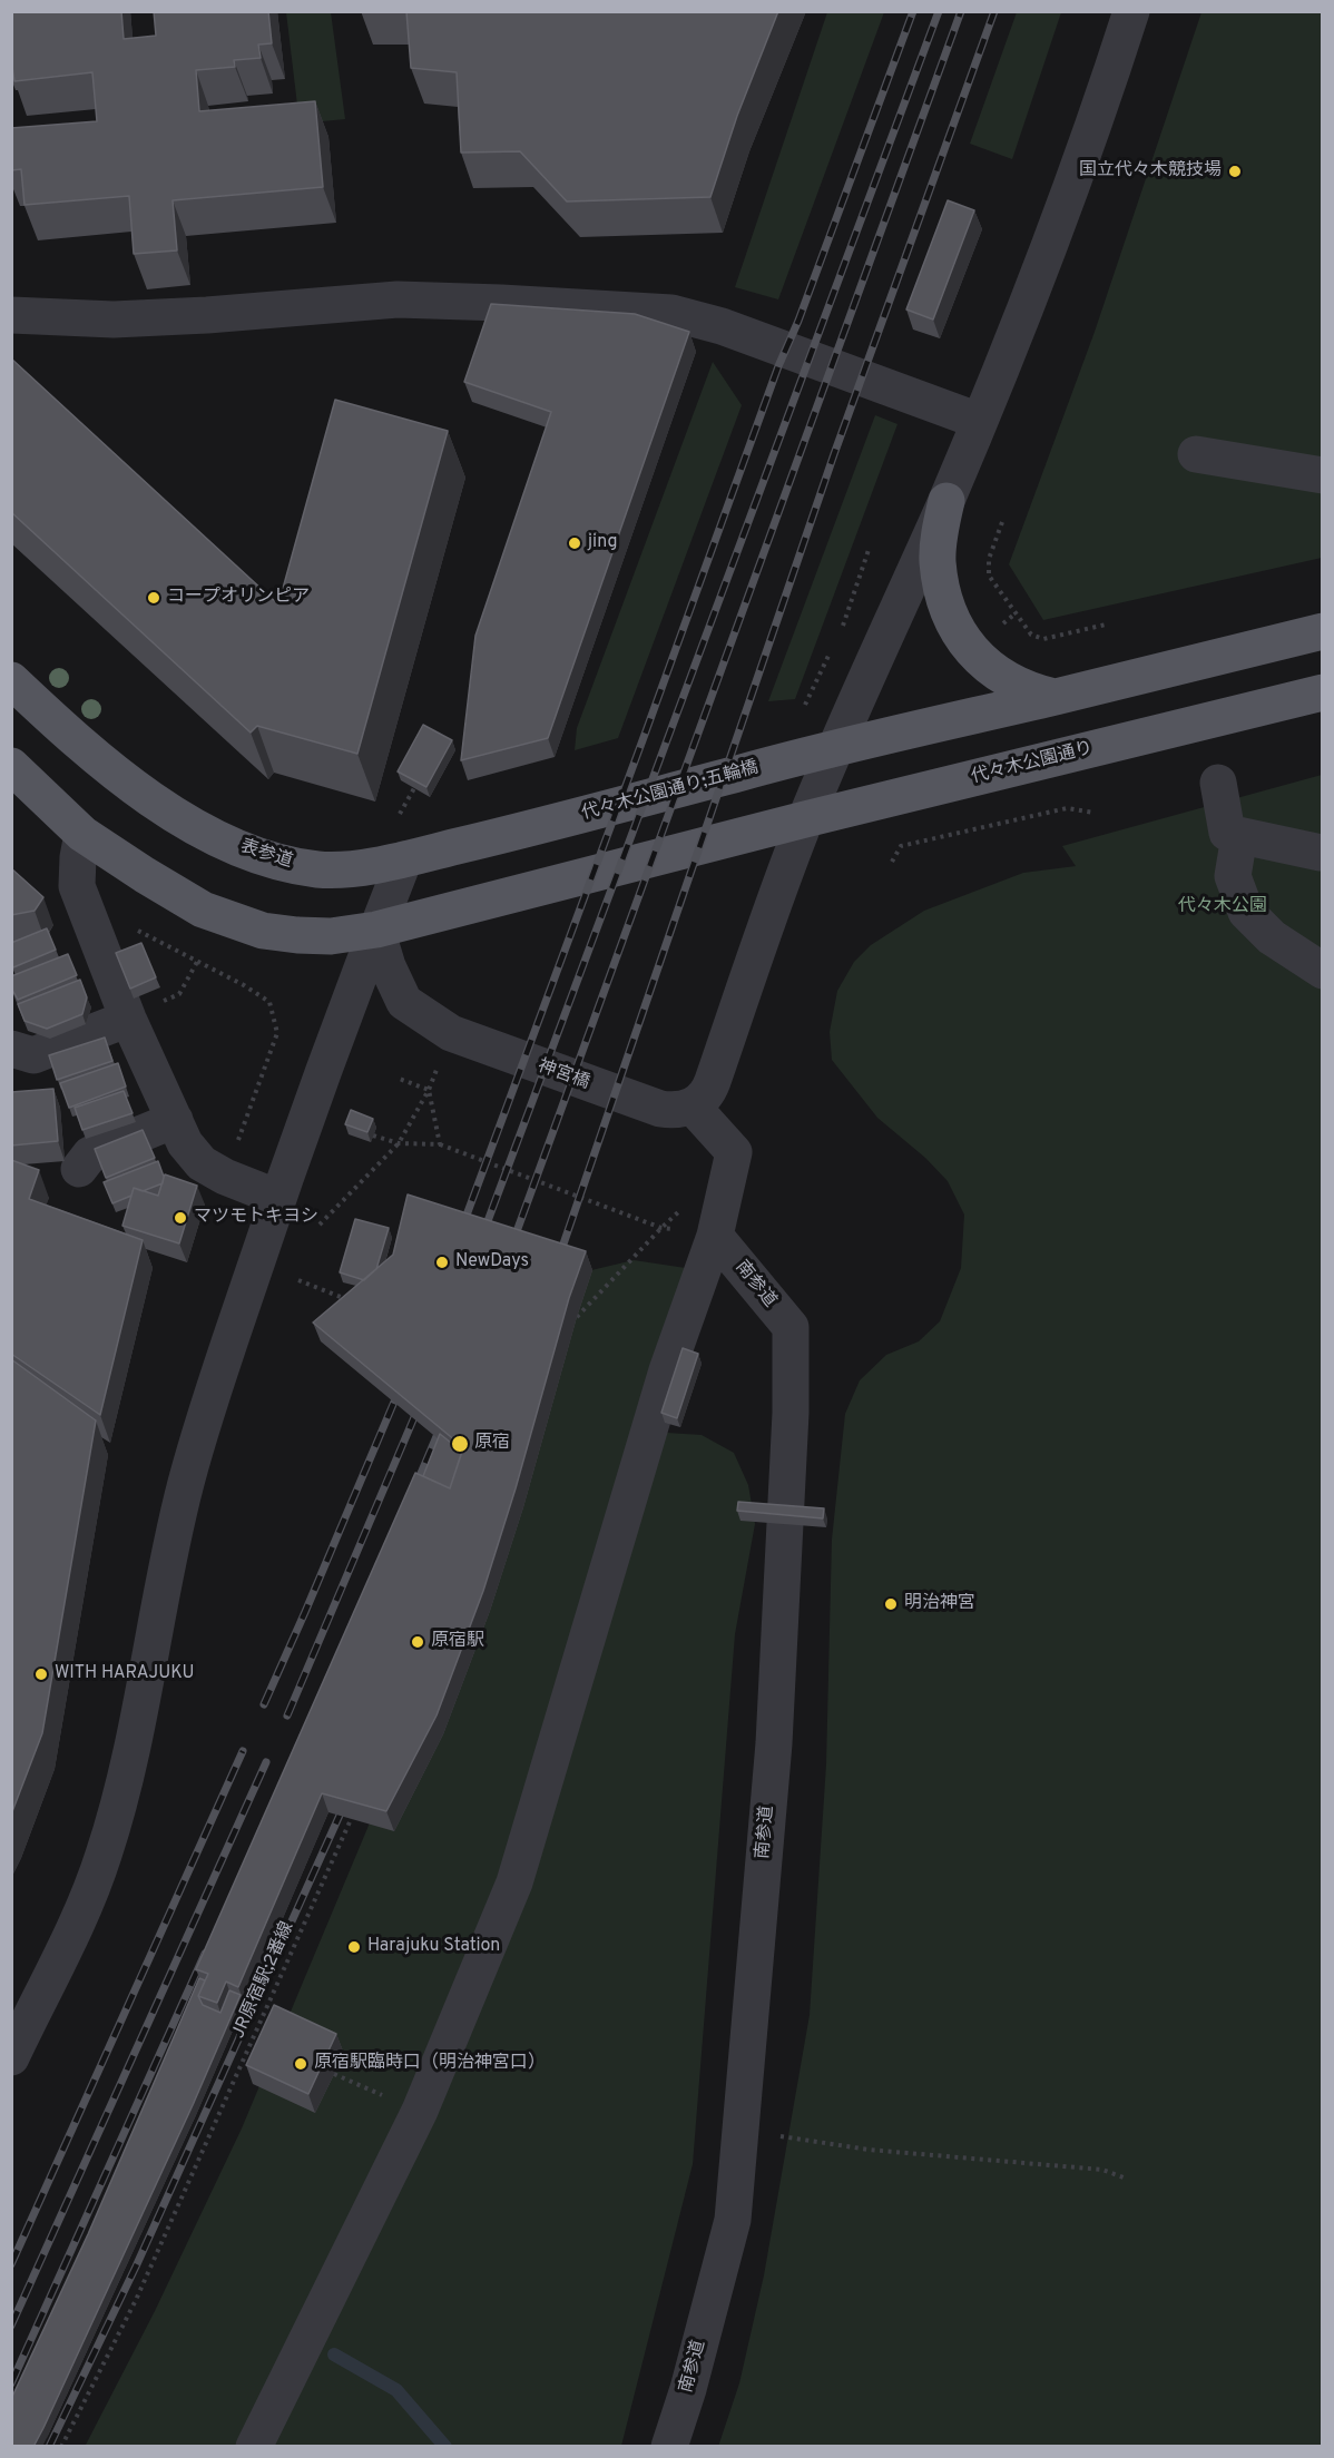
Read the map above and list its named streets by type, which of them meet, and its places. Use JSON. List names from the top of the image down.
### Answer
{
  "streets": {
    "main road": ["代々木公園通り", "代々木公園通り;五輪橋", "表参道"],
    "street": ["神宮橋", "南参道"],
    "path": ["JR原宿駅;2番線"]
  },
  "crossings": [
    ["代々木公園通り", "神宮橋"],
    ["代々木公園通り;五輪橋", "表参道"]
  ],
  "parks": ["代々木公園"],
  "places": [
    "国立代々木競技場",
    "jing",
    "コープオリンピア",
    "マツモトキヨシ",
    "NewDays",
    "原宿",
    "明治神宮",
    "原宿駅",
    "WITH HARAJUKU",
    "Harajuku Station",
    "原宿駅臨時口（明治神宮口）"
  ]
}
